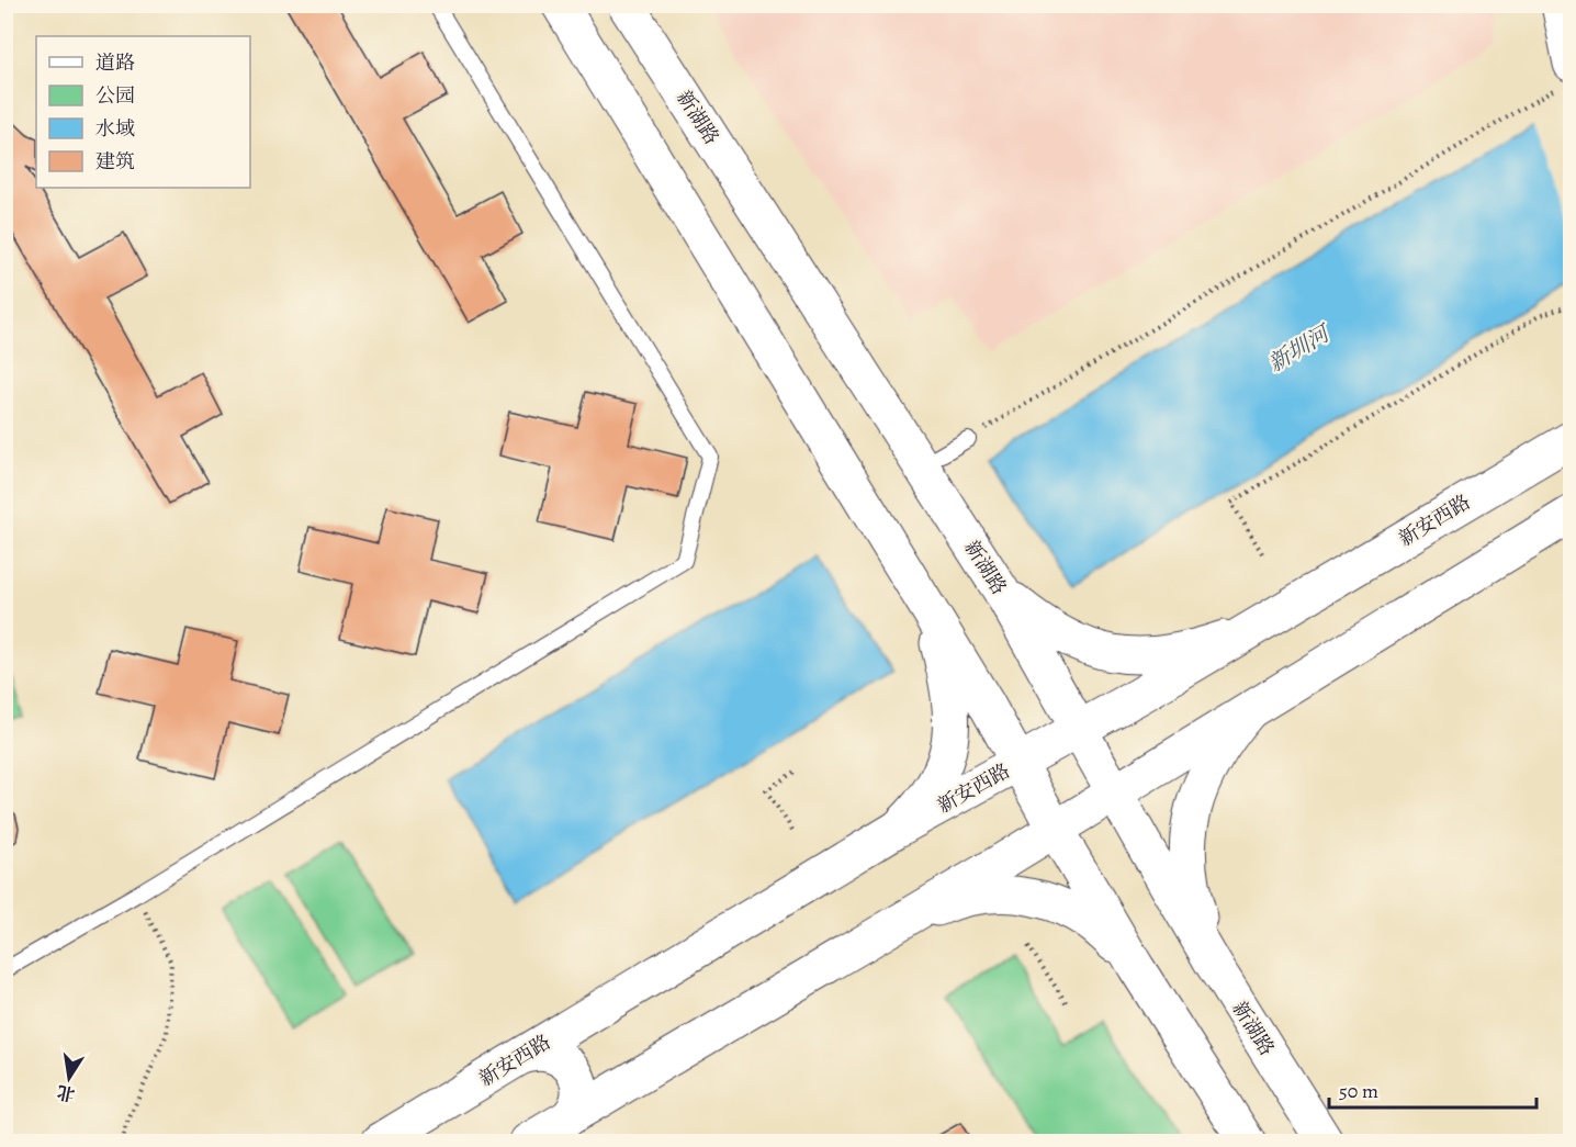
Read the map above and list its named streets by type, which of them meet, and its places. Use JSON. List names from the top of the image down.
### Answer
{
  "streets": {
    "main road": ["新湖路", "新安西路"]
  },
  "crossings": [
    ["新湖路", "新安西路"]
  ],
  "water": ["新圳河"],
  "legend": [
    "道路",
    "公园",
    "水域",
    "建筑"
  ],
  "scale_bar": "50 m",
  "north": "bottom"
}
